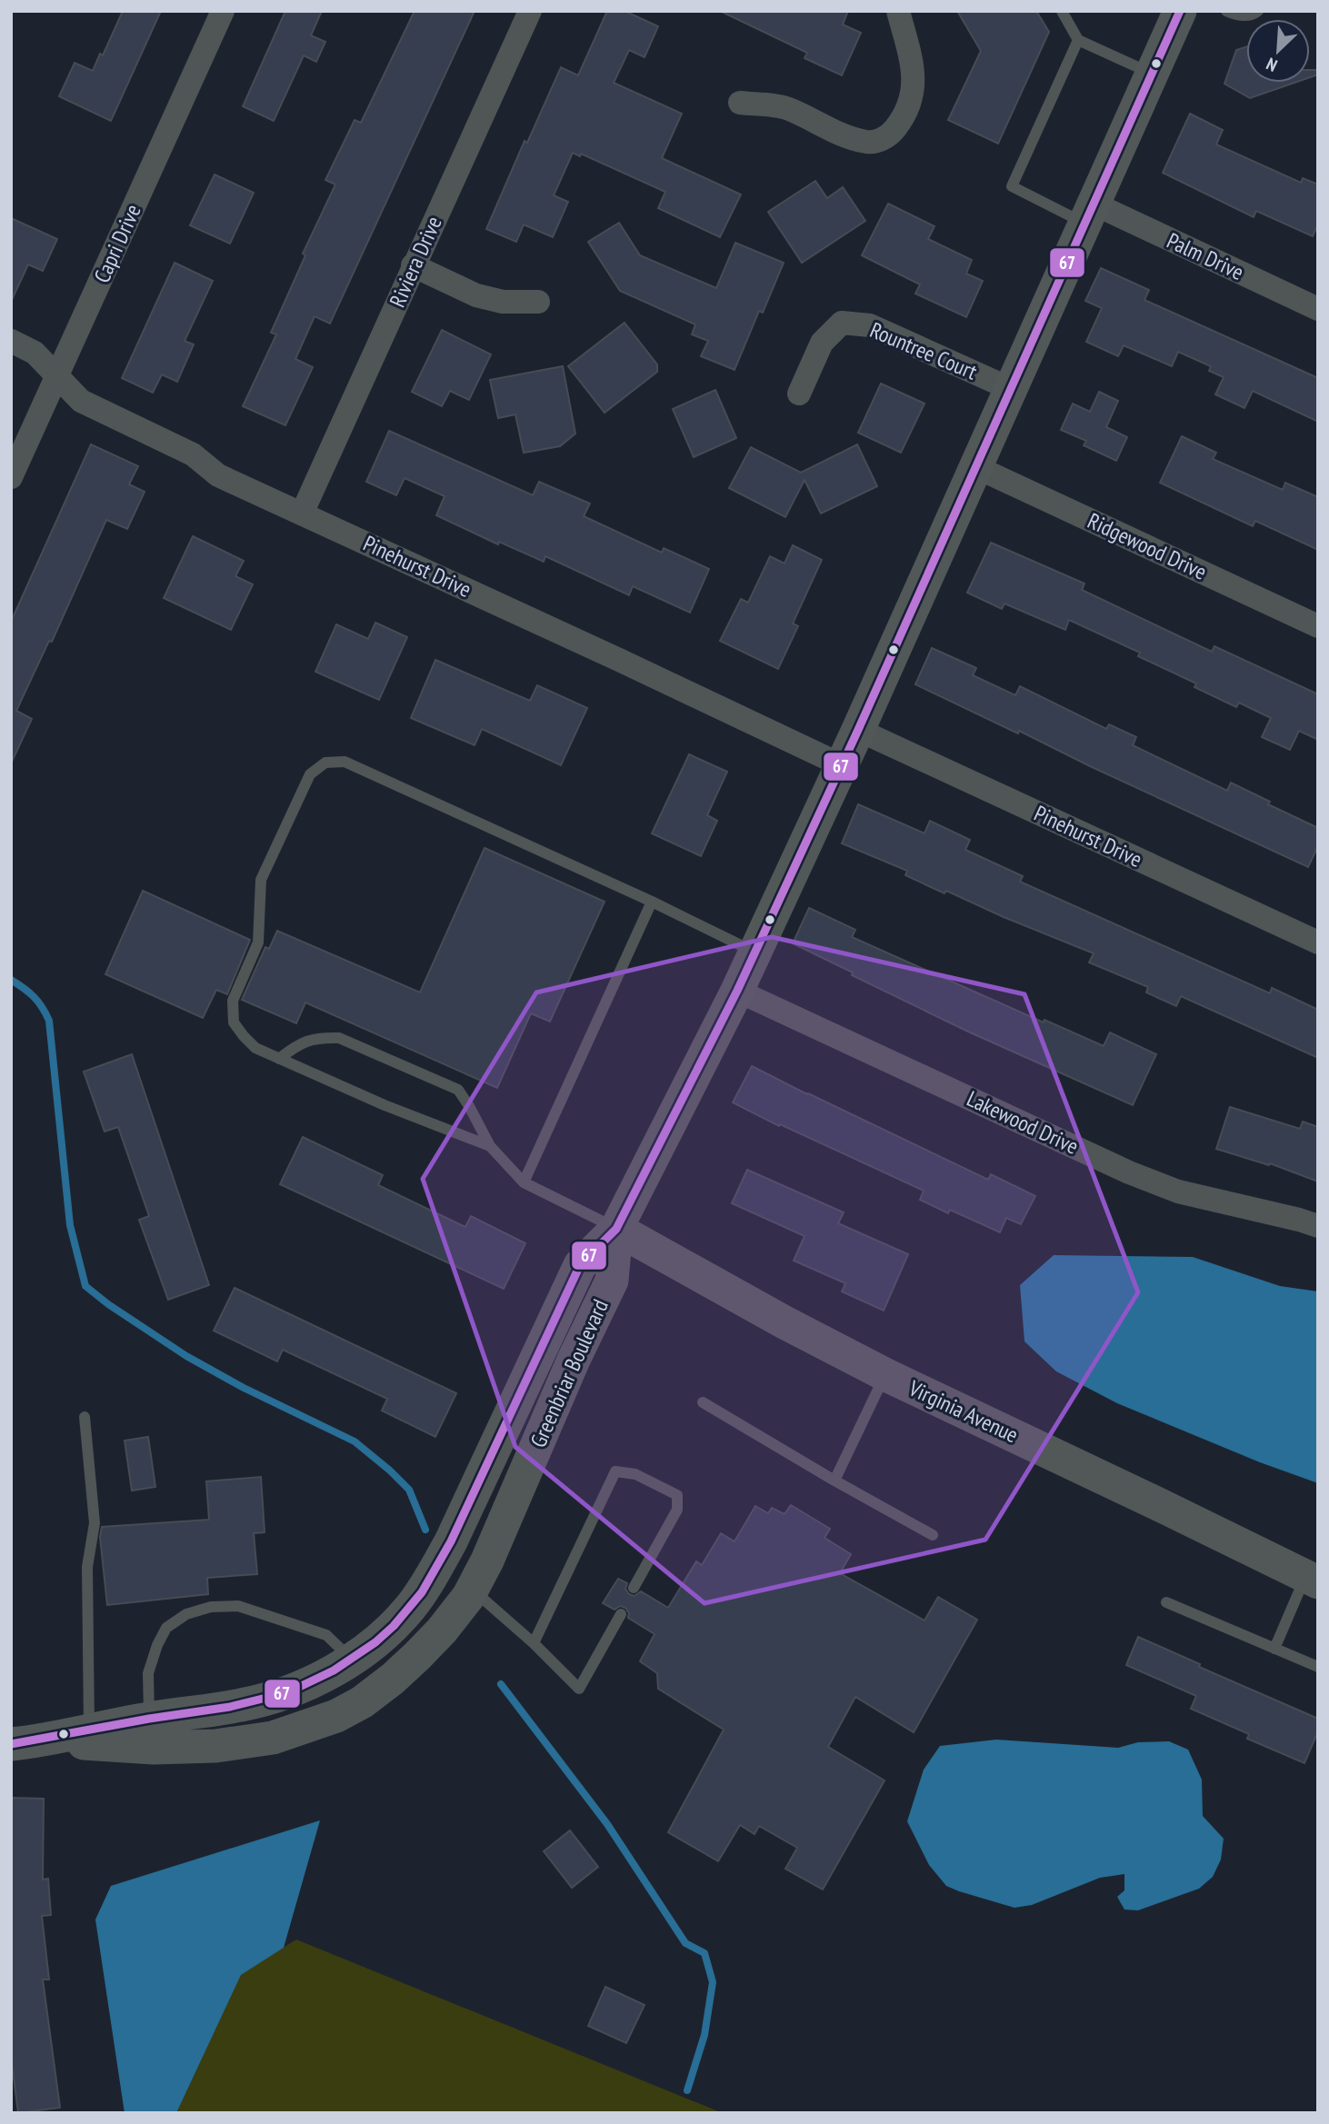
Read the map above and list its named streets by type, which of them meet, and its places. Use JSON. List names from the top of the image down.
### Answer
{
  "streets": {
    "street": [
      "Capri Drive",
      "Palm Drive",
      "Riviera Drive",
      "Rountree Court",
      "Ridgewood Drive",
      "Pinehurst Drive",
      "Lakewood Drive",
      "Greenbriar Boulevard",
      "Virginia Avenue"
    ]
  },
  "crossings": [
    ["Capri Drive", "Pinehurst Drive"],
    ["Riviera Drive", "Pinehurst Drive"],
    ["Greenbriar Boulevard", "Virginia Avenue"]
  ],
  "lines": ["transit line 67"],
  "north": "bottom left"
}
